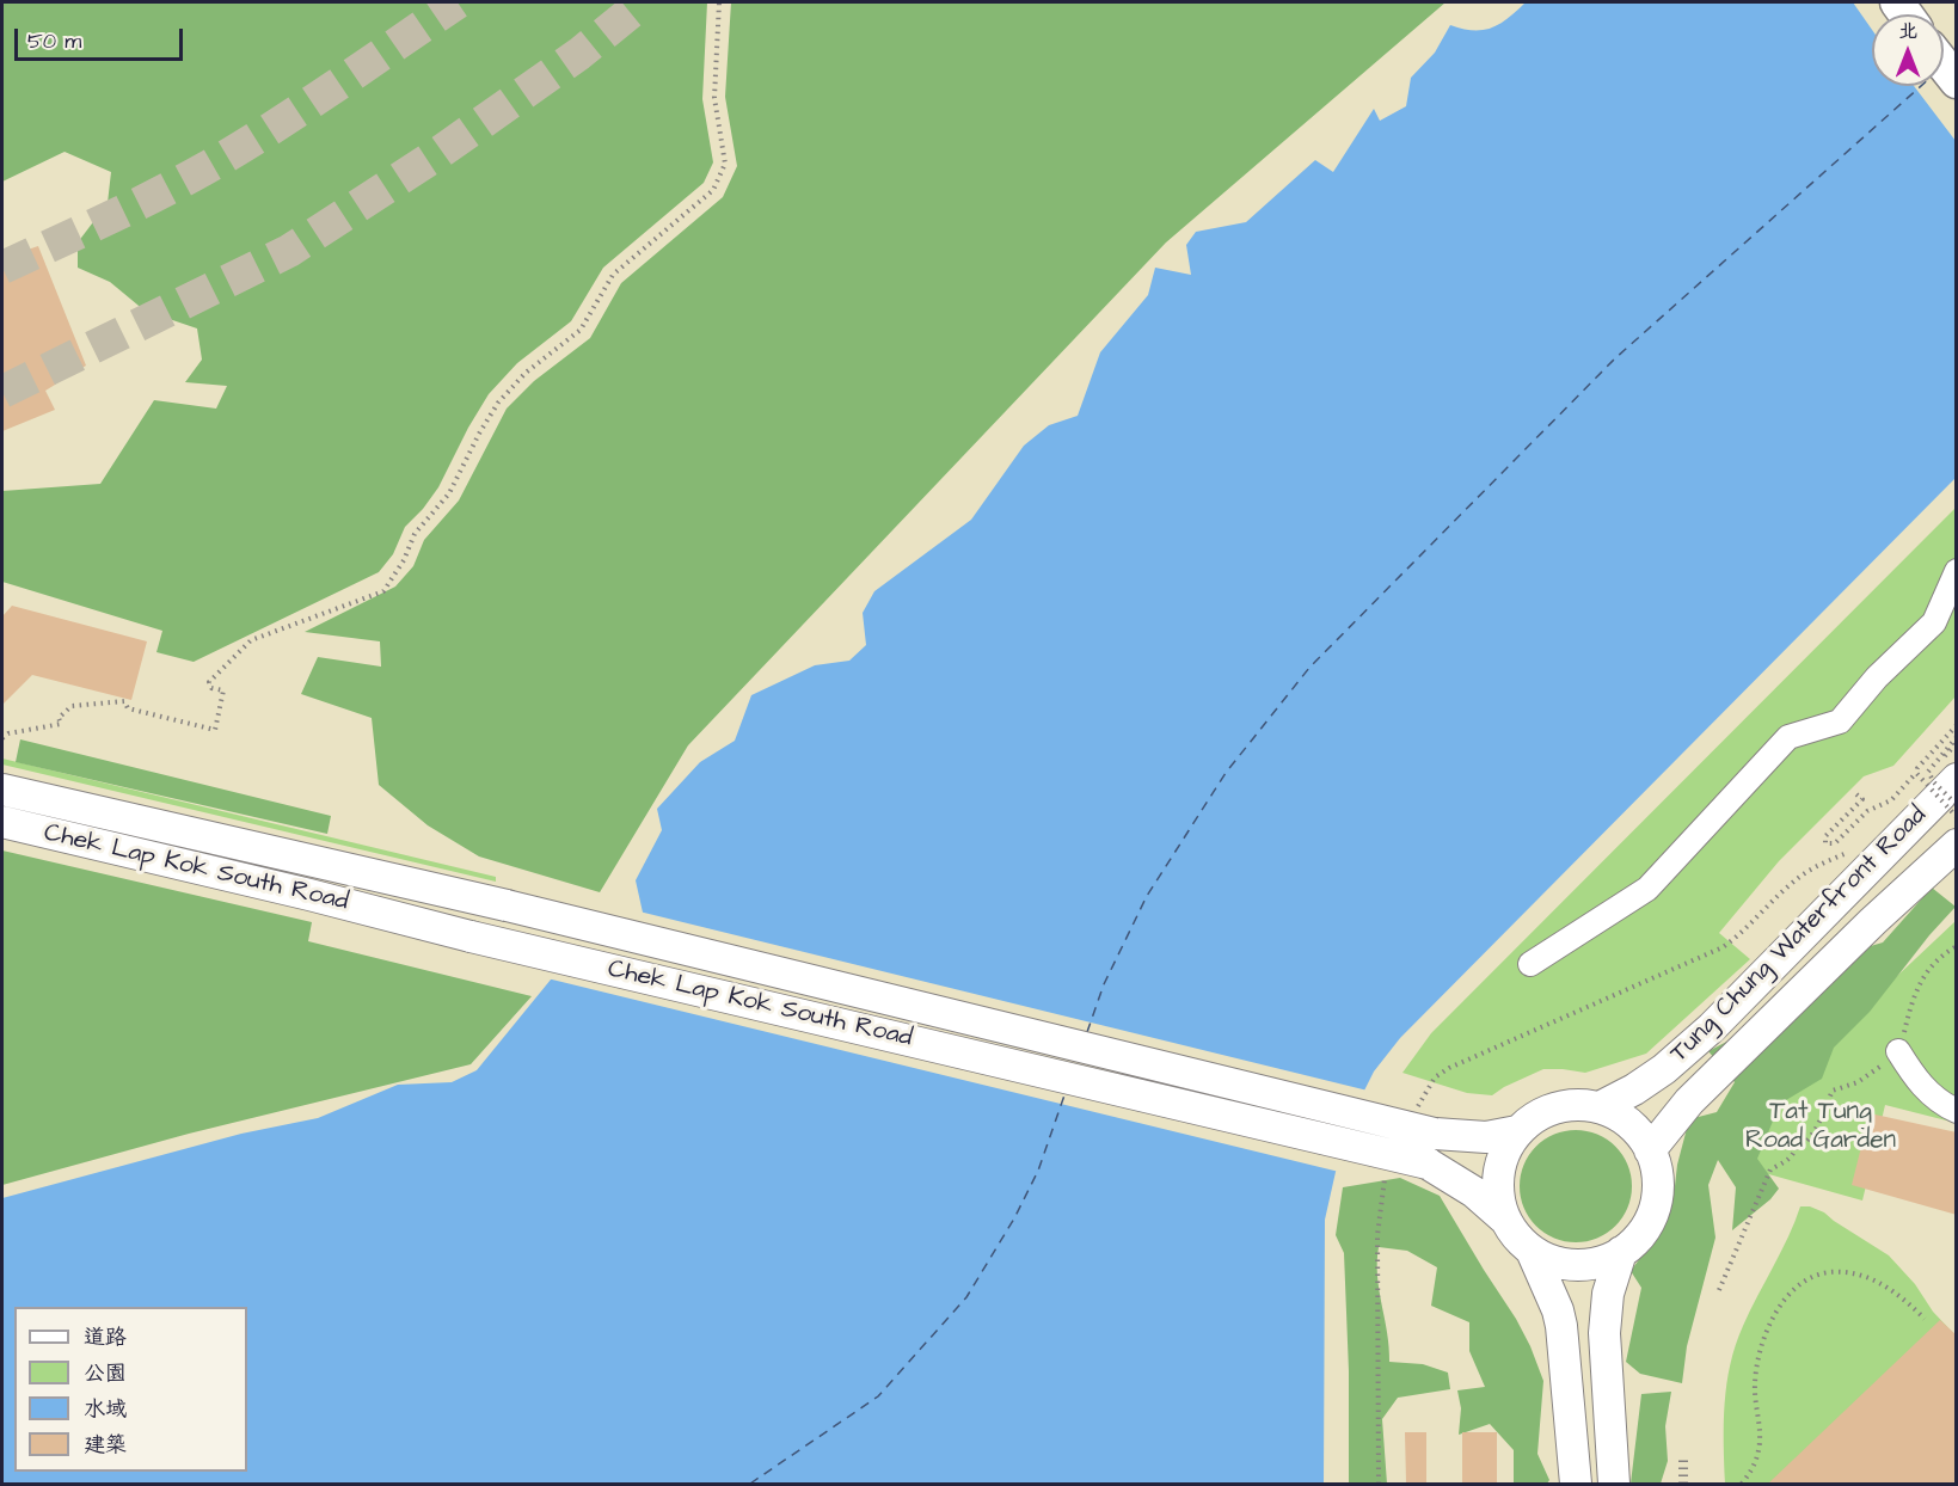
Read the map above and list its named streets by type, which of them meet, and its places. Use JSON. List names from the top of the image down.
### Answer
{
  "streets": {
    "main road": ["Chek Lap Kok South Road", "Tung Chung Waterfront Road"]
  },
  "crossings": [
    ["Chek Lap Kok South Road", "Tung Chung Waterfront Road"]
  ],
  "parks": ["Tat Tung Road Garden"],
  "legend": [
    "道路",
    "公園",
    "水域",
    "建築"
  ],
  "scale_bar": "50 m",
  "north": "top"
}
